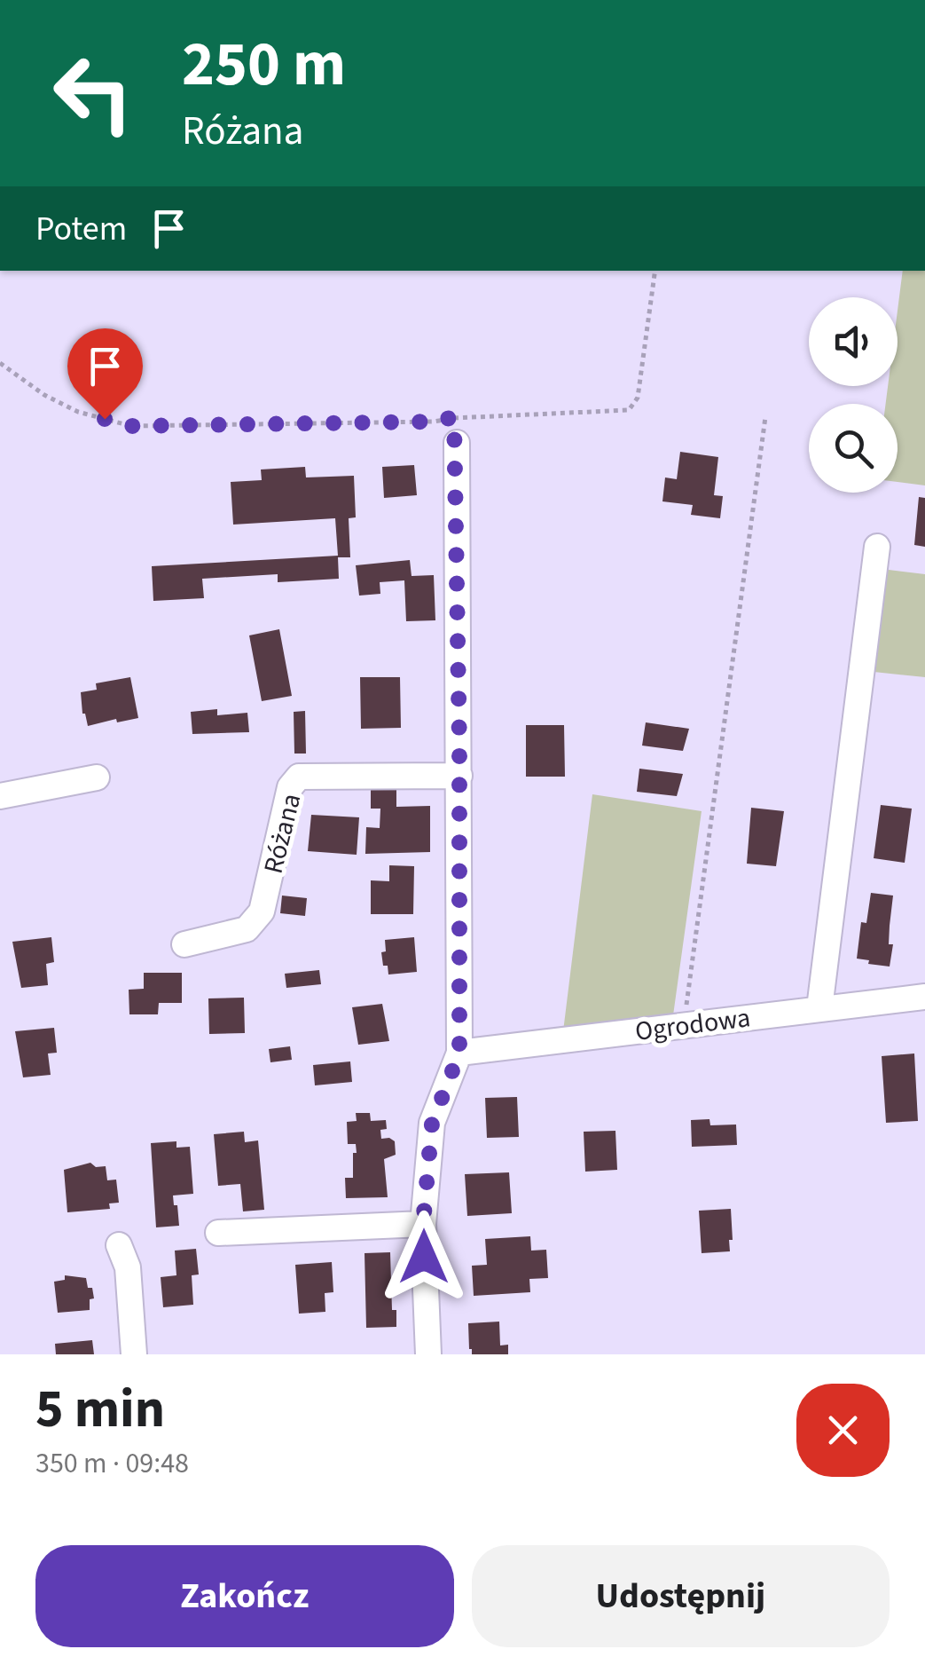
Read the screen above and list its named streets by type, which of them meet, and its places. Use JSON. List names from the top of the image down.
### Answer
{
  "streets": {
    "street": ["Różana", "Ogrodowa"]
  },
  "page": {
    "turn": ["250 m", "Różana"],
    "then": "Potem",
    "heading": ["5 min", "350 m · 09:48"],
    "buttons": ["Zakończ", "Udostępnij"]
  }
}
